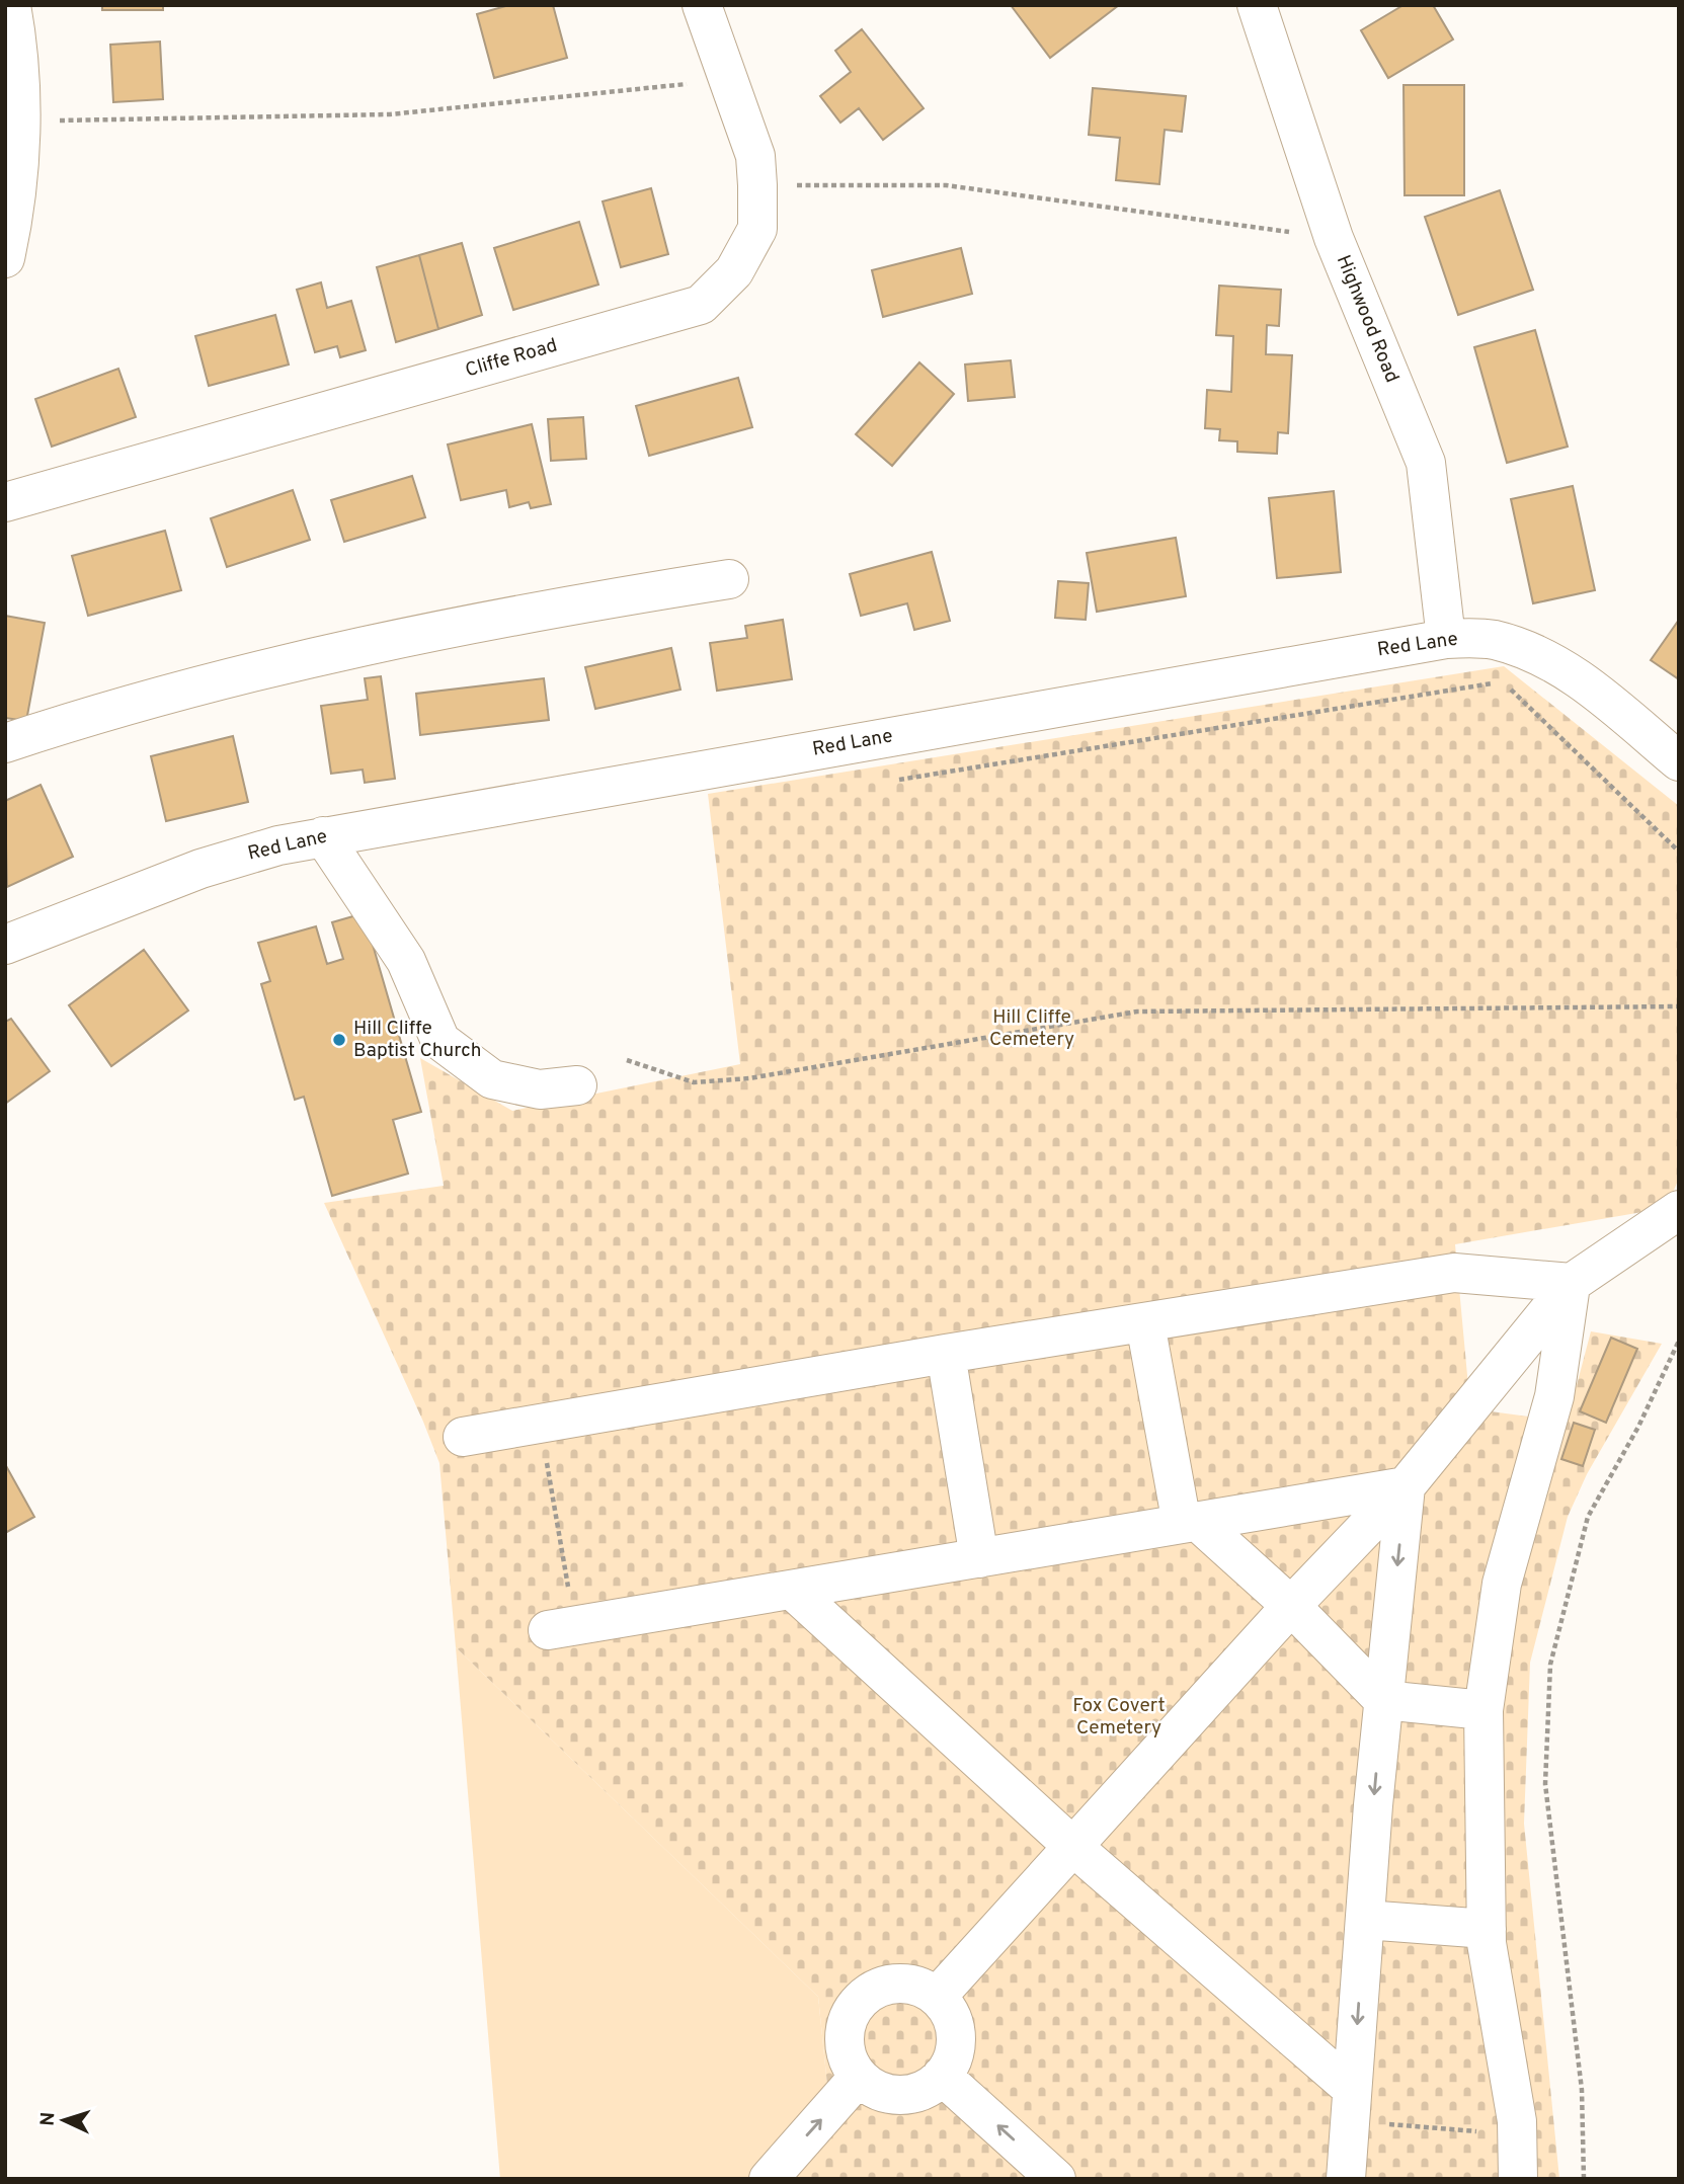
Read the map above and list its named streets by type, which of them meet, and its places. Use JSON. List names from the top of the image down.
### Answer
{
  "streets": {
    "street": ["Highwood Road", "Cliffe Road", "Red Lane"]
  },
  "crossings": [
    ["Highwood Road", "Red Lane"]
  ],
  "parks": ["Hill Cliffe Cemetery", "Fox Covert Cemetery"],
  "places": ["Hill Cliffe Baptist Church"],
  "north": "left"
}
